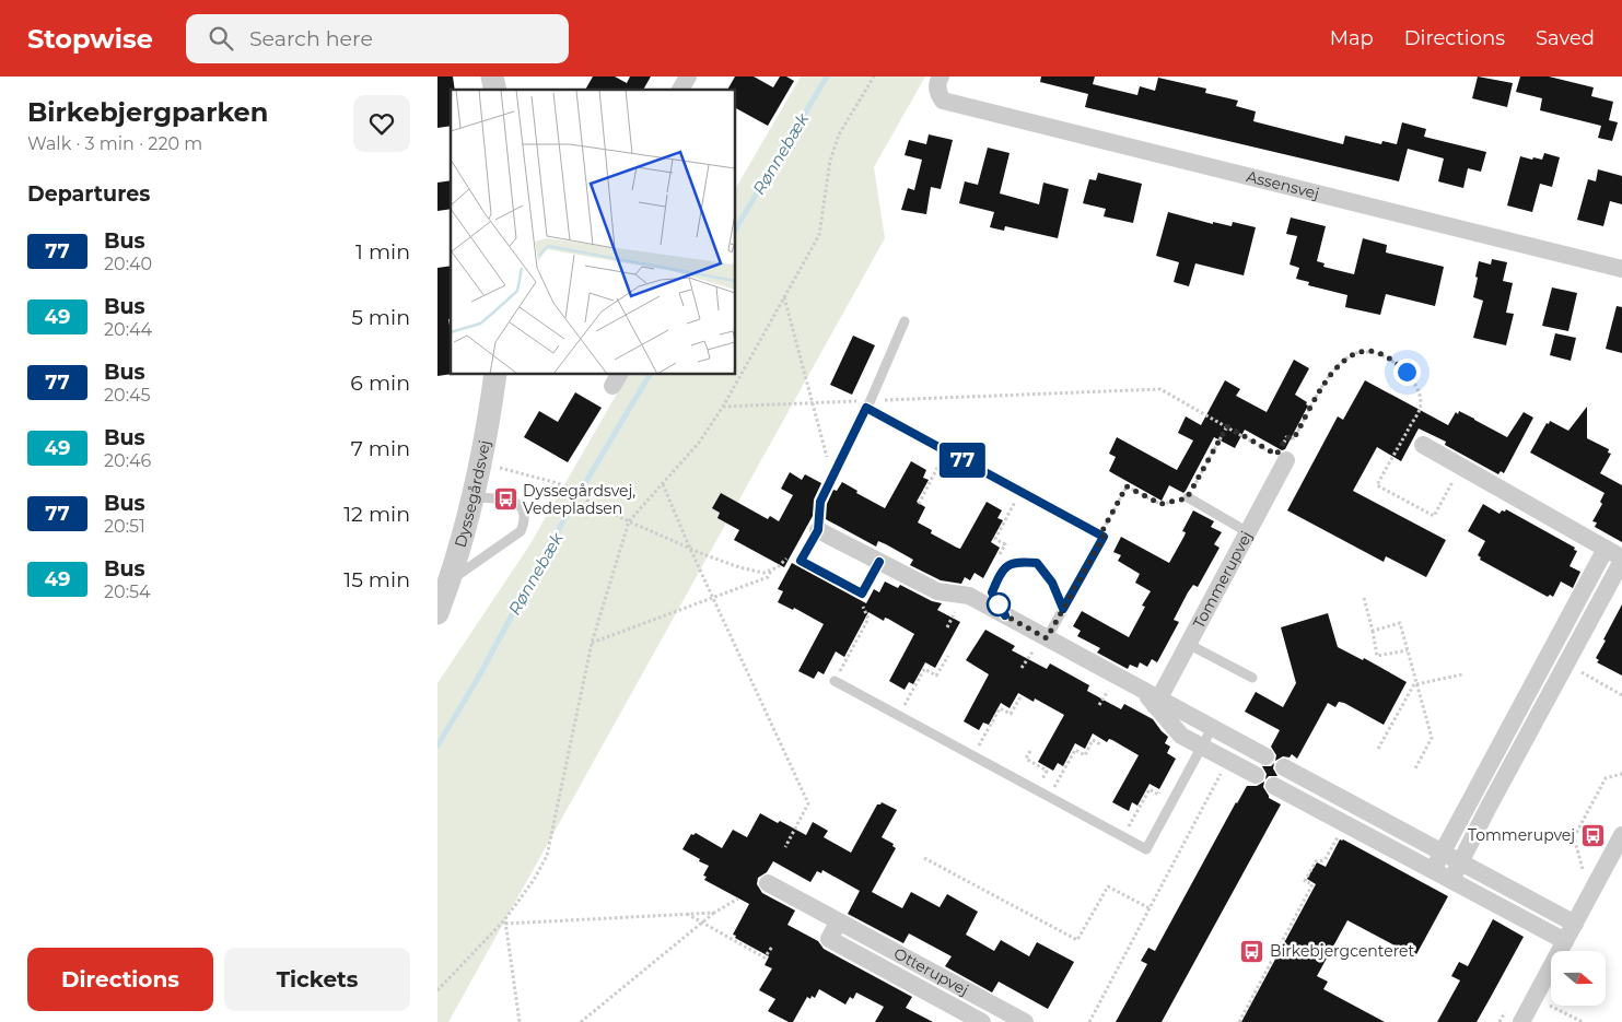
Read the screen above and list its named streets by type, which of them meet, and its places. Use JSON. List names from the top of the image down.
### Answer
{
  "streets": {
    "street": [
      "Assensvej",
      "Dyssegårdsvej",
      "Tommerupvej",
      "Otterupvej"
    ]
  },
  "water": ["Rønnebæk"],
  "places": {
    "bus stop": ["Dyssegårdsvej, Vedepladsen", "Tommerupvej", "Birkebjergcenteret"]
  },
  "lines": ["bus line 77"],
  "north": "right",
  "page": {
    "header": "Stopwise",
    "search": "Search here",
    "nav": ["Map", "Directions", "Saved"],
    "heading": [
      ["Birkebjergparken", "Walk · 3 min · 220 m"],
      "Departures"
    ],
    "on_map": "77",
    "list": [
      {
        "mark": "77",
        "name": "Bus",
        "note": "20:40",
        "value": "1 min"
      },
      {
        "mark": "49",
        "name": "Bus",
        "note": "20:44",
        "value": "5 min"
      },
      {
        "mark": "77",
        "name": "Bus",
        "note": "20:45",
        "value": "6 min"
      },
      {
        "mark": "49",
        "name": "Bus",
        "note": "20:46",
        "value": "7 min"
      },
      {
        "mark": "77",
        "name": "Bus",
        "note": "20:51",
        "value": "12 min"
      },
      {
        "mark": "49",
        "name": "Bus",
        "note": "20:54",
        "value": "15 min"
      }
    ],
    "buttons": ["Directions", "Tickets"]
  }
}
